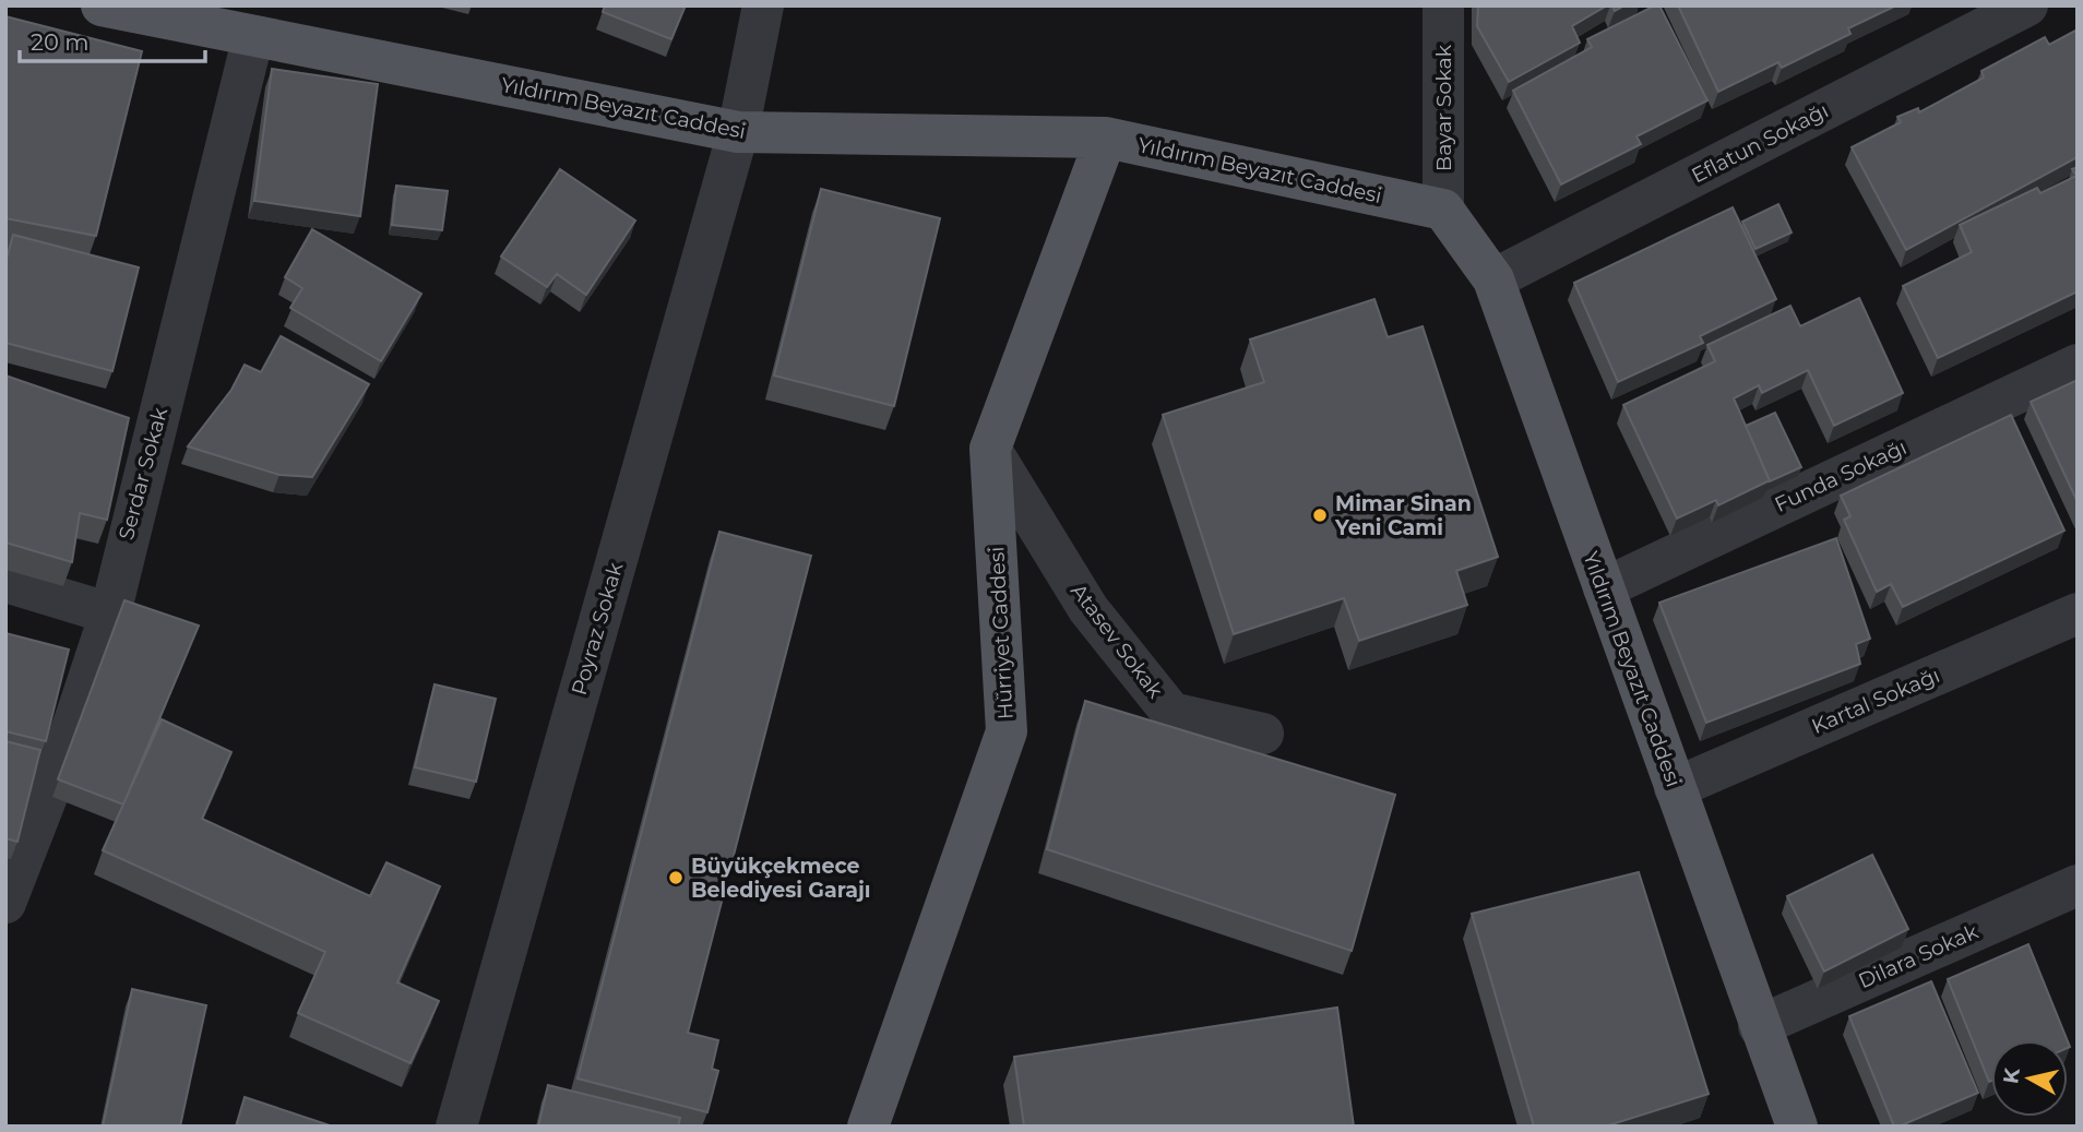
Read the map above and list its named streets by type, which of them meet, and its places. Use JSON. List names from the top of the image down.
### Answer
{
  "streets": {
    "main road": ["Yıldırım Beyazıt Caddesi", "Hürriyet Caddesi"],
    "street": [
      "Bayar Sokak",
      "Eflatun Sokağı",
      "Serdar Sokak",
      "Funda Sokağı",
      "Poyraz Sokak",
      "Atasev Sokak",
      "Kartal Sokağı",
      "Dilara Sokak"
    ]
  },
  "crossings": [
    ["Yıldırım Beyazıt Caddesi", "Bayar Sokak"],
    ["Yıldırım Beyazıt Caddesi", "Eflatun Sokağı"],
    ["Yıldırım Beyazıt Caddesi", "Serdar Sokak"],
    ["Yıldırım Beyazıt Caddesi", "Funda Sokağı"],
    ["Yıldırım Beyazıt Caddesi", "Poyraz Sokak"],
    ["Yıldırım Beyazıt Caddesi", "Hürriyet Caddesi"],
    ["Yıldırım Beyazıt Caddesi", "Kartal Sokağı"],
    ["Yıldırım Beyazıt Caddesi", "Dilara Sokak"],
    ["Hürriyet Caddesi", "Atasev Sokak"]
  ],
  "places": ["Mimar Sinan Yeni Cami", "Büyükçekmece Belediyesi Garajı"],
  "scale_bar": "20 m",
  "north": "left"
}
